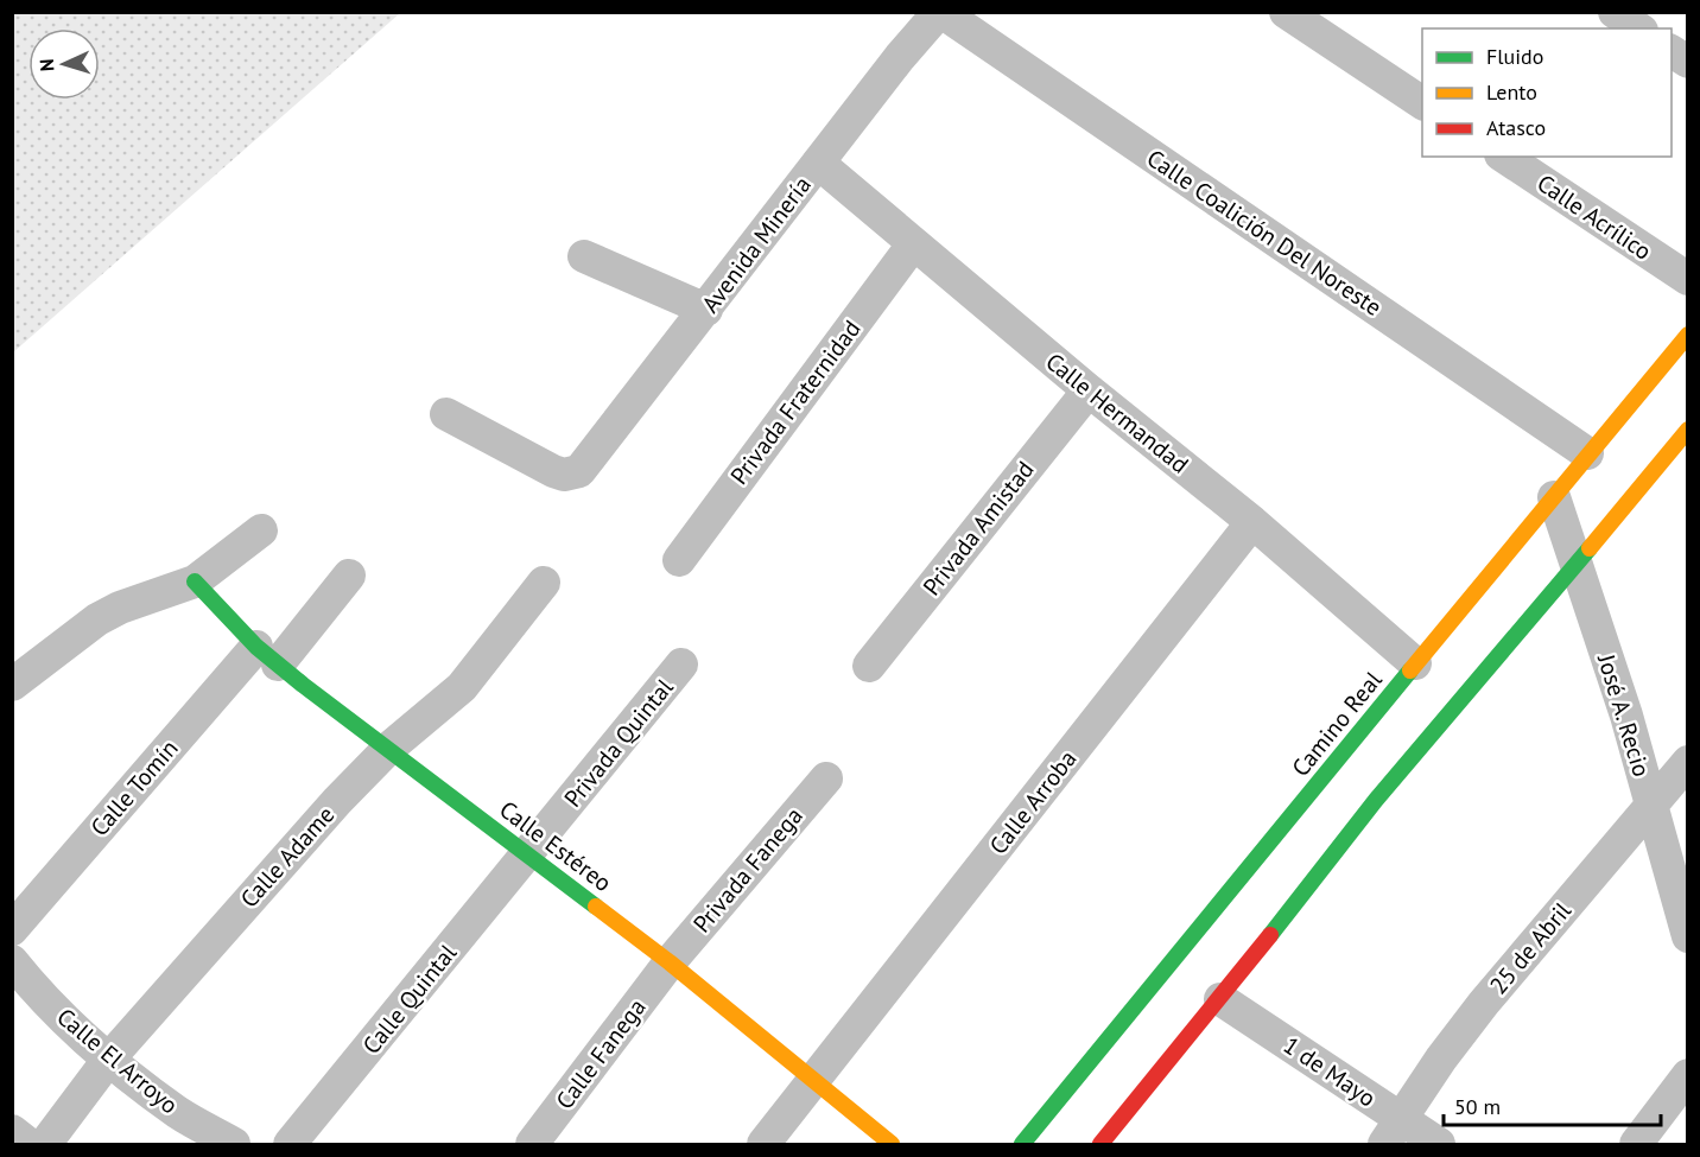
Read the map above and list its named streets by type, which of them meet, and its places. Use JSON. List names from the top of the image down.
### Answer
{
  "streets": {
    "street": [
      "Calle Acrílico",
      "Calle Coalición Del Noreste",
      "Avenida Minería",
      "Privada Fraternidad",
      "Calle Hermandad",
      "Privada Amistad",
      "José A. Recio",
      "Camino Real",
      "Privada Quintal",
      "Calle Tomín",
      "Calle Arroba",
      "Calle Estéreo",
      "Calle Adame",
      "Privada Fanega",
      "25 de Abril",
      "Calle Quintal",
      "Calle Fanega",
      "Calle El Arroyo",
      "1 de Mayo"
    ]
  },
  "crossings": [
    ["Calle Coalición Del Noreste", "Avenida Minería"],
    ["Calle Coalición Del Noreste", "Camino Real"],
    ["Avenida Minería", "Calle Hermandad"],
    ["Privada Fraternidad", "Calle Hermandad"],
    ["Calle Hermandad", "Privada Amistad"],
    ["Calle Hermandad", "Camino Real"],
    ["Calle Hermandad", "Calle Arroba"],
    ["José A. Recio", "Camino Real"],
    ["José A. Recio", "25 de Abril"],
    ["Privada Quintal", "Calle Estéreo"],
    ["Privada Quintal", "Calle Quintal"],
    ["Calle Tomín", "Calle Estéreo"],
    ["Calle Arroba", "Calle Estéreo"],
    ["Calle Estéreo", "Calle Adame"],
    ["Calle Estéreo", "Privada Fanega"],
    ["Calle Estéreo", "Calle Quintal"],
    ["Calle Estéreo", "Calle Fanega"],
    ["Calle Adame", "Calle El Arroyo"],
    ["Privada Fanega", "Calle Fanega"],
    ["25 de Abril", "1 de Mayo"]
  ],
  "legend": ["Fluido", "Lento", "Atasco"],
  "scale_bar": "50 m",
  "north": "left"
}
